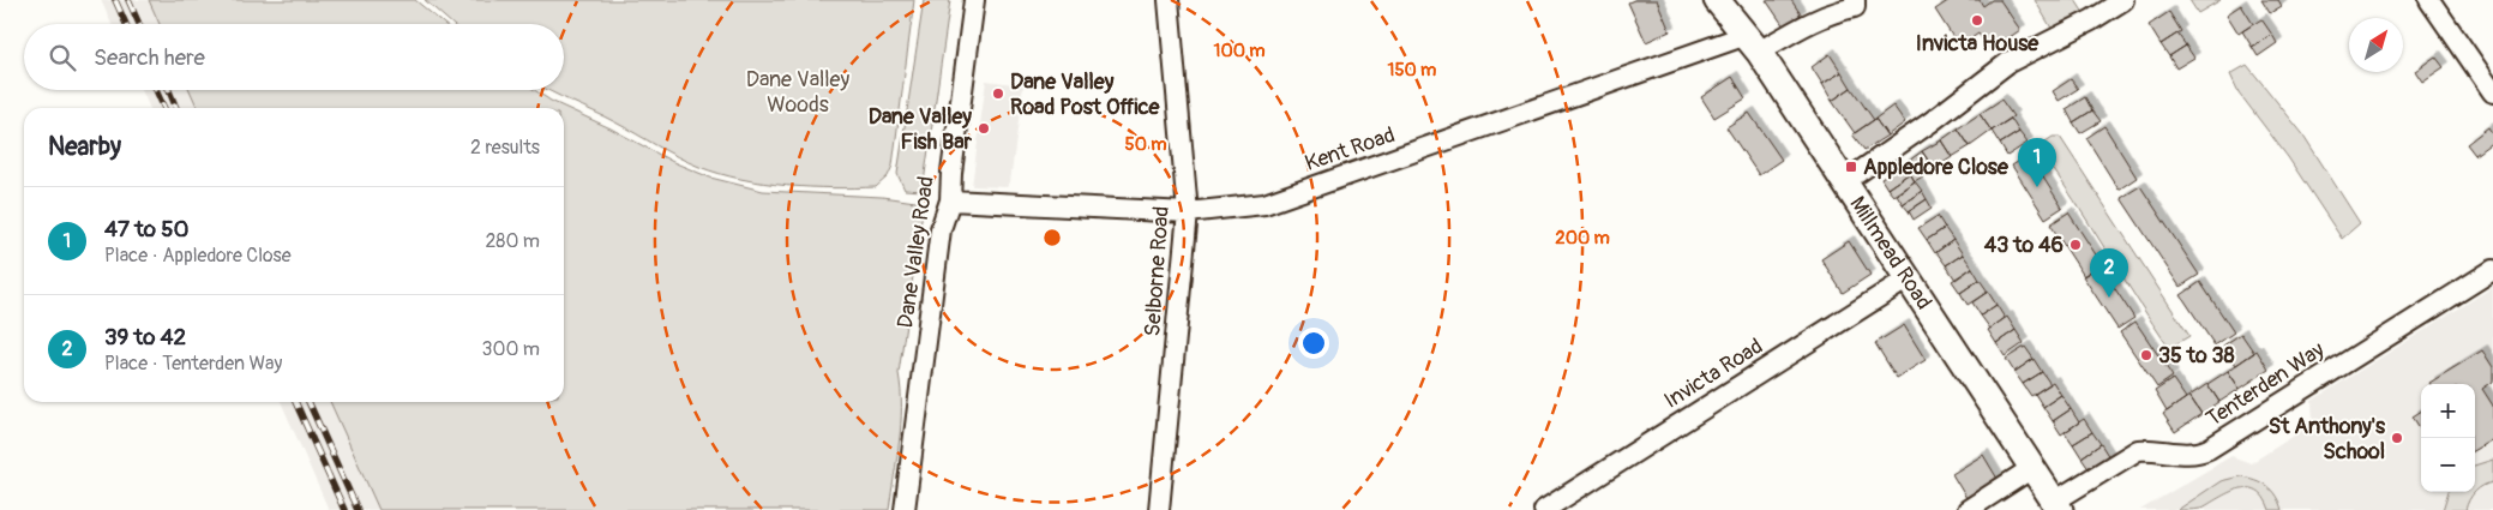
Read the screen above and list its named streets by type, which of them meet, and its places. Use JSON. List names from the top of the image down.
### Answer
{
  "streets": {
    "main road": ["Millmead Road"],
    "street": [
      "Kent Road",
      "Dane Valley Road",
      "Selborne Road",
      "Invicta Road",
      "Tenterden Way"
    ]
  },
  "crossings": [
    ["Kent Road", "Dane Valley Road"],
    ["Kent Road", "Millmead Road"],
    ["Kent Road", "Selborne Road"],
    ["Millmead Road", "Invicta Road"],
    ["Millmead Road", "Tenterden Way"]
  ],
  "parks": ["Dane Valley Woods"],
  "places": {
    "other": [
      "Invicta House",
      "Dane Valley Road Post Office",
      "Dane Valley Fish Bar",
      "43 to 46",
      "35 to 38",
      "St Anthony's School"
    ],
    "transit": ["Appledore Close"]
  },
  "north": "top right",
  "page": {
    "search": "Search here",
    "heading": ["Nearby", "2 results"],
    "pins": ["1", "2"],
    "list": [
      {
        "mark": "1",
        "name": "47 to 50",
        "note": "Place · Appledore Close",
        "value": "280 m"
      },
      {
        "mark": "2",
        "name": "39 to 42",
        "note": "Place · Tenterden Way",
        "value": "300 m"
      }
    ],
    "map_buttons": ["+", "−"]
  },
  "rings": [
    "100 m",
    "150 m",
    "50 m",
    "200 m"
  ]
}
